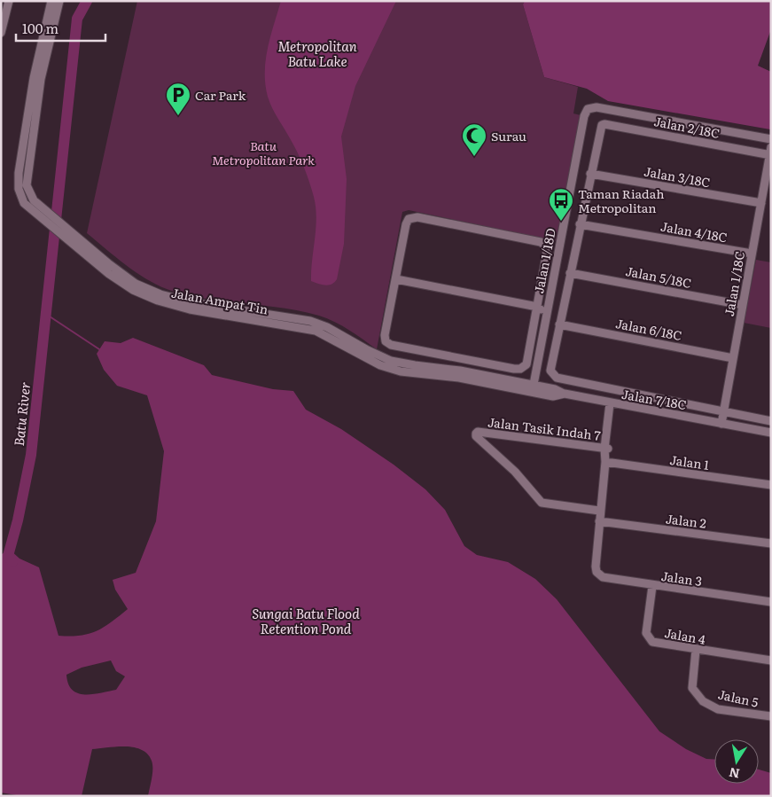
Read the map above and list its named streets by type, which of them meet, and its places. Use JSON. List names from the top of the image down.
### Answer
{
  "streets": {
    "street": [
      "Jalan 2/18C",
      "Jalan 3/18C",
      "Jalan 4/18C",
      "Jalan 1/18D",
      "Jalan 5/18C",
      "Jalan 1/18C",
      "Jalan Ampat Tin",
      "Jalan 6/18C",
      "Jalan 7/18C",
      "Jalan Tasik Indah 7",
      "Jalan 1",
      "Jalan 2",
      "Jalan 3",
      "Jalan 4",
      "Jalan 5"
    ]
  },
  "crossings": [
    ["Jalan 2/18C", "Jalan 3/18C"],
    ["Jalan 2/18C", "Jalan 1/18C"],
    ["Jalan 3/18C", "Jalan 1/18C"],
    ["Jalan 4/18C", "Jalan 1/18C"],
    ["Jalan 1/18D", "Jalan Ampat Tin"],
    ["Jalan 1/18D", "Jalan 7/18C"],
    ["Jalan 5/18C", "Jalan 1/18C"],
    ["Jalan 1/18C", "Jalan 6/18C"],
    ["Jalan 1/18C", "Jalan 7/18C"],
    ["Jalan Ampat Tin", "Jalan 7/18C"],
    ["Jalan 6/18C", "Jalan 7/18C"],
    ["Jalan Tasik Indah 7", "Jalan 1"],
    ["Jalan 2", "Jalan 3"],
    ["Jalan 3", "Jalan 4"],
    ["Jalan 4", "Jalan 5"]
  ],
  "water": ["Metropolitan Batu Lake", "Batu River", "Sungai Batu Flood Retention Pond"],
  "parks": ["Batu Metropolitan Park"],
  "places": {
    "parking": ["Car Park"],
    "mosque": ["Surau"],
    "bus stop": ["Taman Riadah Metropolitan"]
  },
  "scale_bar": "100 m",
  "north": "bottom"
}
